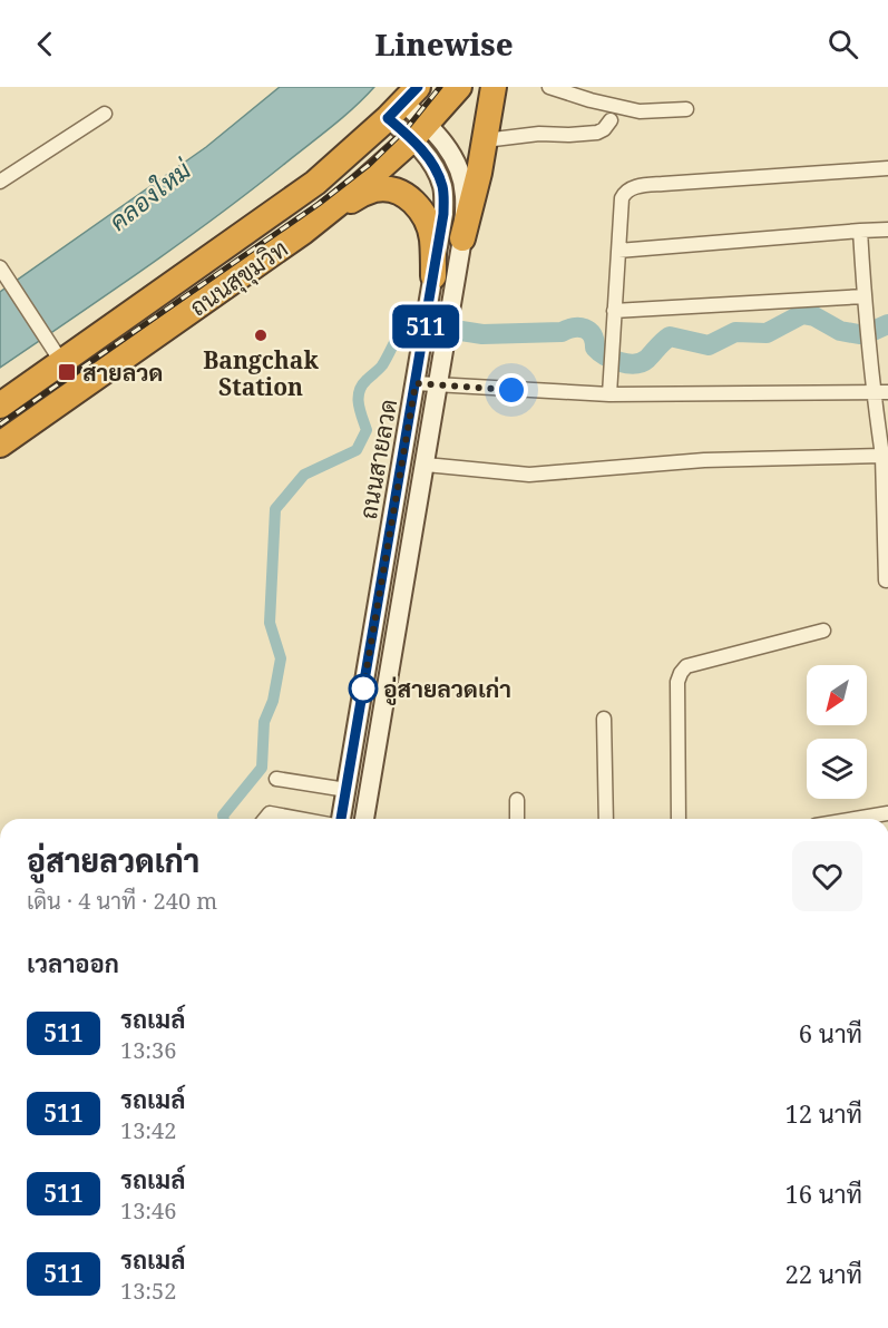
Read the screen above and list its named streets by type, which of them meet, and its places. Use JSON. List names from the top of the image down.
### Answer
{
  "streets": {
    "highway": ["ถนนสุขุมวิท"],
    "main road": ["ถนนสายลวด"]
  },
  "crossings": [
    ["ถนนสุขุมวิท", "ถนนสายลวด"]
  ],
  "water": ["คลองใหม่"],
  "places": {
    "other": ["Bangchak Station", "อู่สายลวดเก่า"],
    "transit": ["สายลวด"]
  },
  "lines": ["bus line 511"],
  "north": "bottom left",
  "page": {
    "header": "Linewise",
    "on_map": "511",
    "heading": [
      ["อู่สายลวดเก่า", "เดิน · 4 นาที · 240 m"],
      "เวลาออก"
    ],
    "list": [
      {
        "mark": "511",
        "name": "รถเมล์",
        "note": "13:36",
        "value": "6 นาที"
      },
      {
        "mark": "511",
        "name": "รถเมล์",
        "note": "13:42",
        "value": "12 นาที"
      },
      {
        "mark": "511",
        "name": "รถเมล์",
        "note": "13:46",
        "value": "16 นาที"
      },
      {
        "mark": "511",
        "name": "รถเมล์",
        "note": "13:52",
        "value": "22 นาที"
      }
    ]
  }
}
